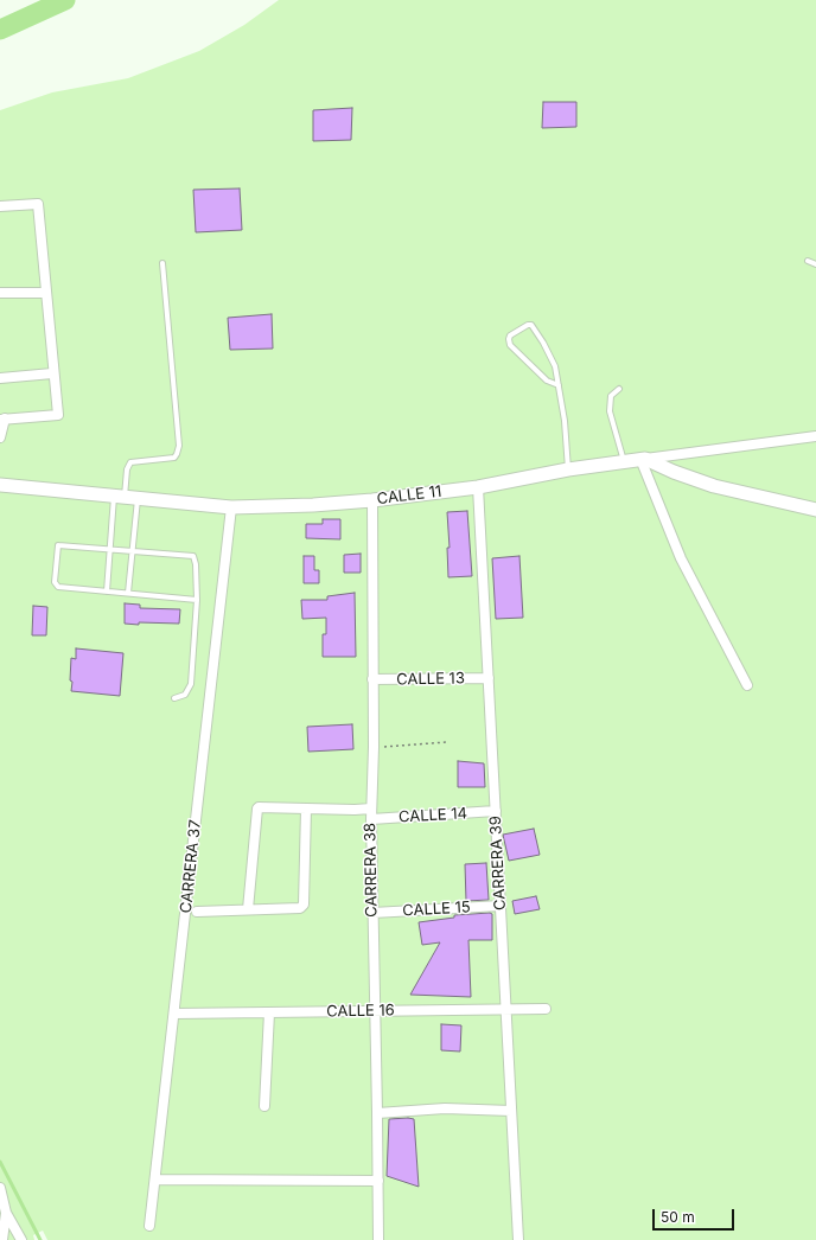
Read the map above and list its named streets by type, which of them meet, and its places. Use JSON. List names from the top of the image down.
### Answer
{
  "streets": {
    "main road": ["CALLE 11"],
    "street": [
      "CALLE 13",
      "CALLE 14",
      "CARRERA 39",
      "CARRERA 37",
      "CARRERA 38",
      "CALLE 15",
      "CALLE 16"
    ]
  },
  "crossings": [
    ["CALLE 11", "CARRERA 39"],
    ["CALLE 11", "CARRERA 37"],
    ["CALLE 11", "CARRERA 38"],
    ["CALLE 13", "CARRERA 39"],
    ["CALLE 13", "CARRERA 38"],
    ["CALLE 14", "CARRERA 39"],
    ["CALLE 14", "CARRERA 38"],
    ["CARRERA 39", "CALLE 15"],
    ["CARRERA 39", "CALLE 16"],
    ["CARRERA 37", "CALLE 16"],
    ["CARRERA 38", "CALLE 15"],
    ["CARRERA 38", "CALLE 16"]
  ],
  "scale_bar": "50 m"
}
